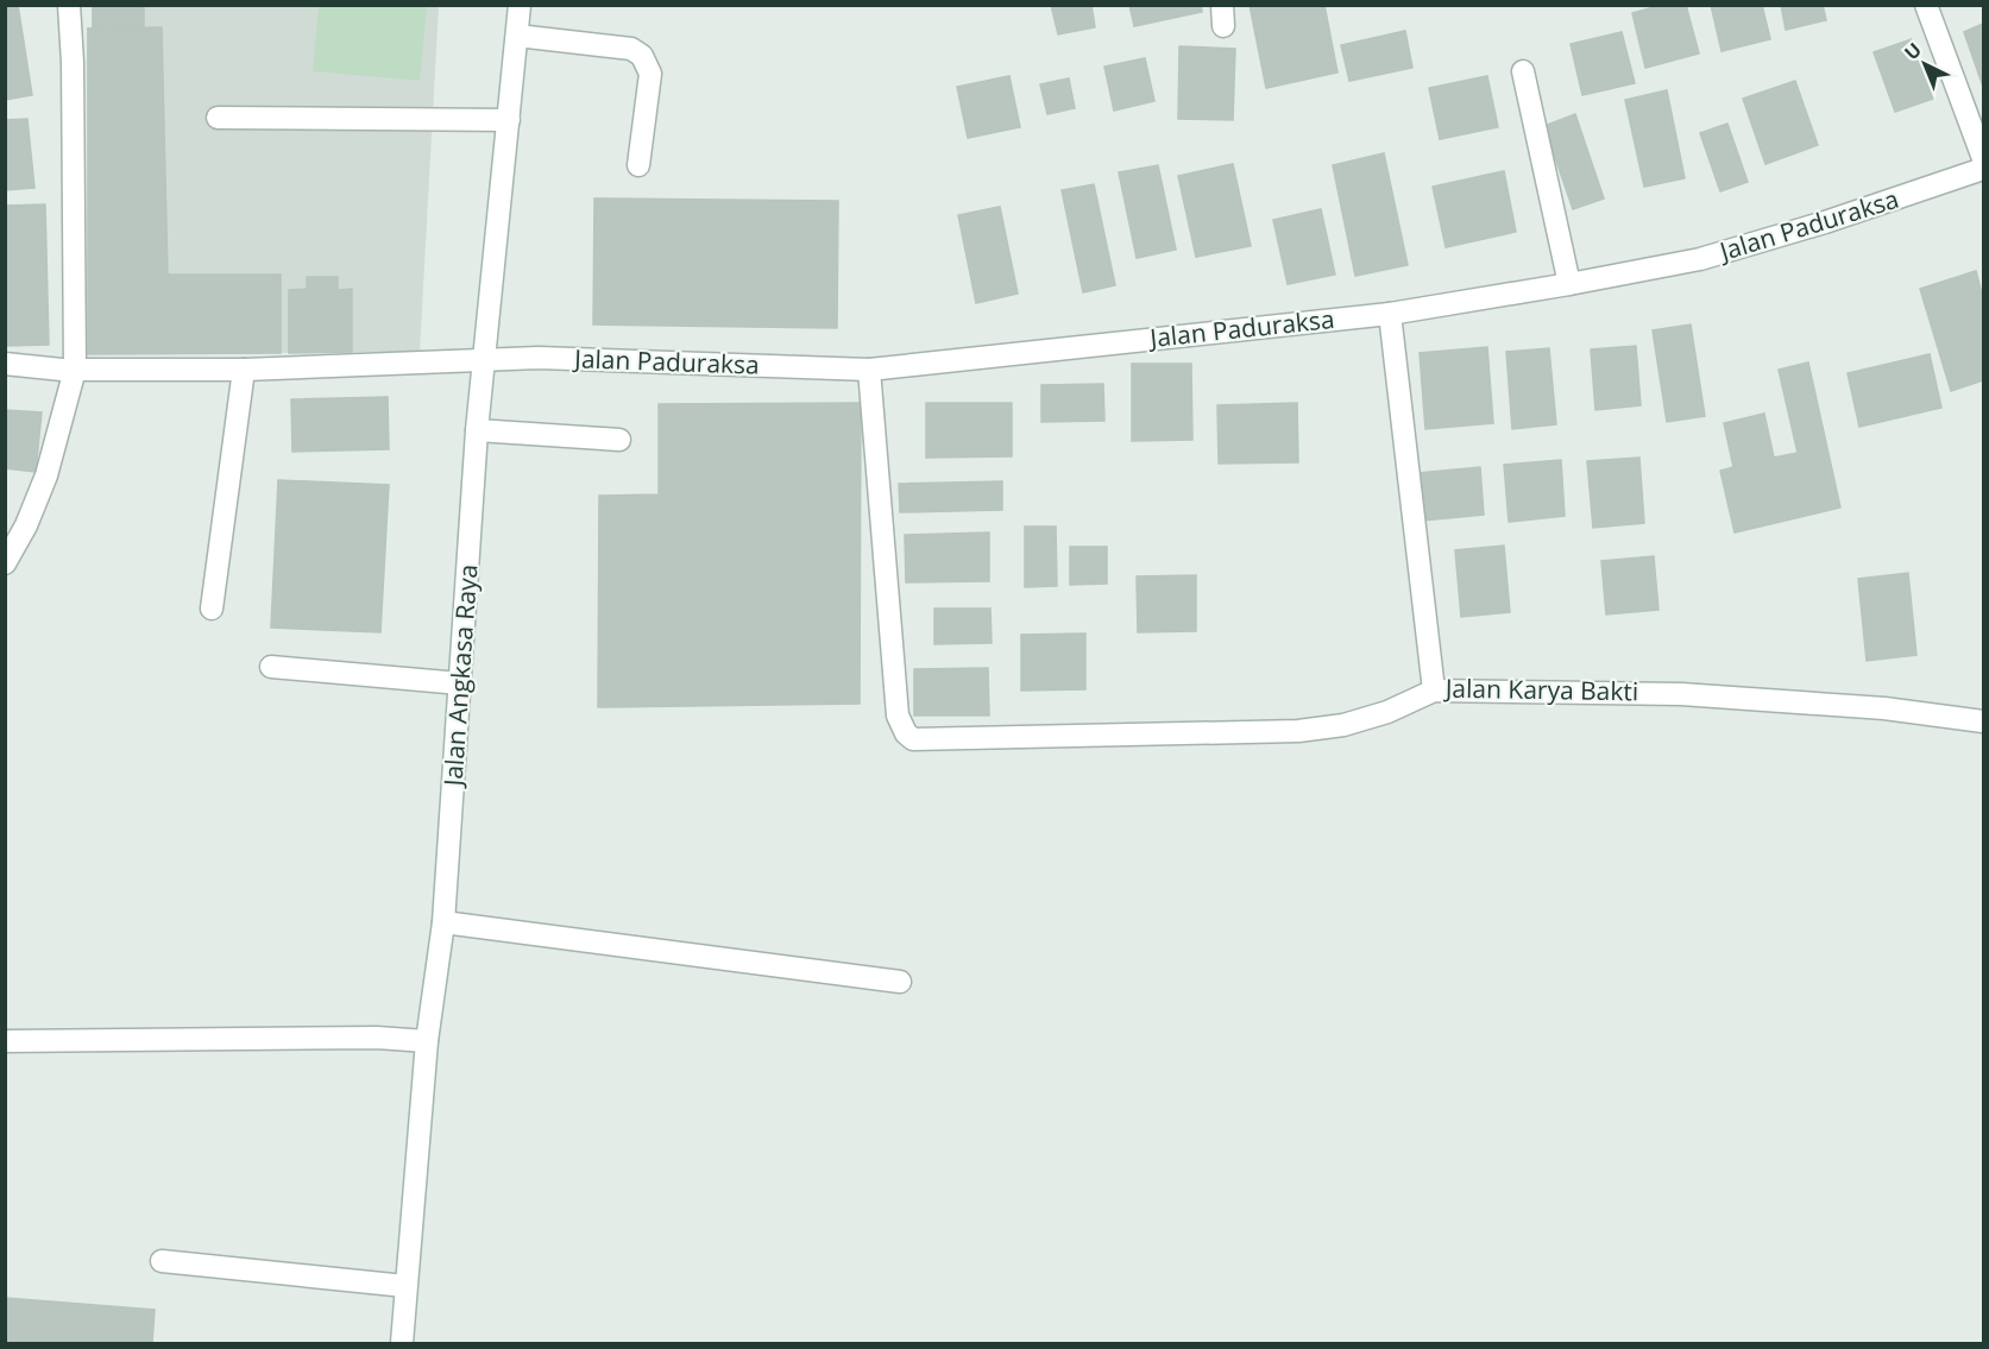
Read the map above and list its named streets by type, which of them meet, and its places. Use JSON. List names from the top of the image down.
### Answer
{
  "streets": {
    "street": ["Jalan Paduraksa", "Jalan Angkasa Raya", "Jalan Karya Bakti"]
  },
  "crossings": [
    ["Jalan Paduraksa", "Jalan Angkasa Raya"],
    ["Jalan Paduraksa", "Jalan Karya Bakti"]
  ],
  "north": "top left"
}
